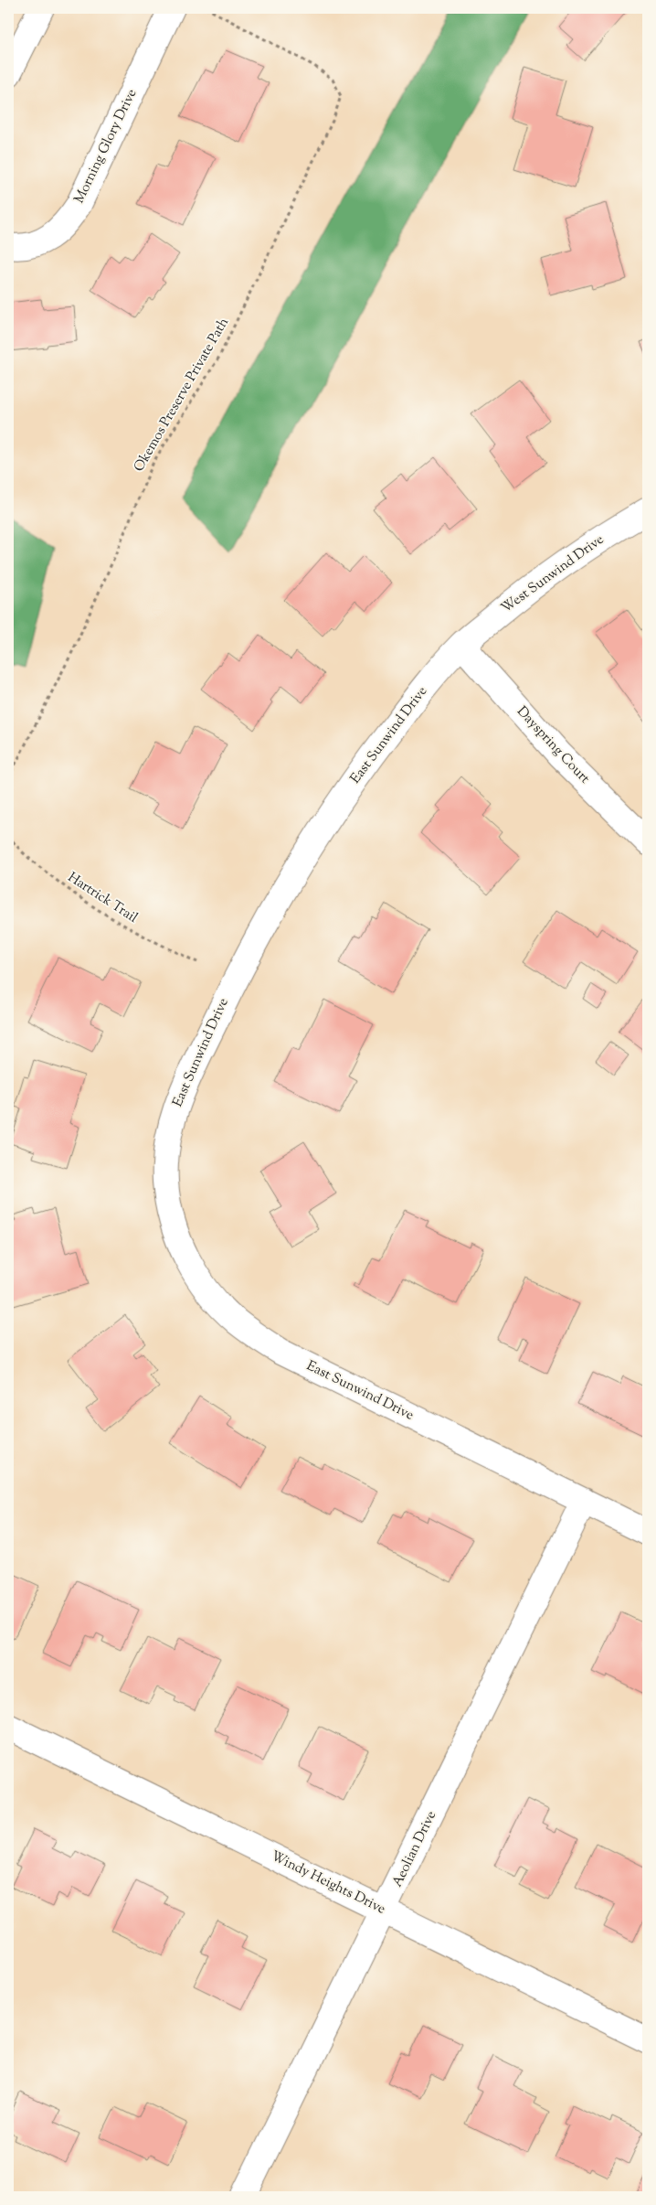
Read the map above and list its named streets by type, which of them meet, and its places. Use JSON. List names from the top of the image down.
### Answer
{
  "streets": {
    "street": [
      "Morning Glory Drive",
      "West Sunwind Drive",
      "East Sunwind Drive",
      "Dayspring Court",
      "Aeolian Drive",
      "Windy Heights Drive"
    ],
    "path": ["Okemos Preserve Private Path", "Hartrick Trail"]
  },
  "crossings": [
    ["West Sunwind Drive", "East Sunwind Drive"],
    ["West Sunwind Drive", "Dayspring Court"],
    ["East Sunwind Drive", "Dayspring Court"],
    ["East Sunwind Drive", "Aeolian Drive"],
    ["Aeolian Drive", "Windy Heights Drive"]
  ]
}
